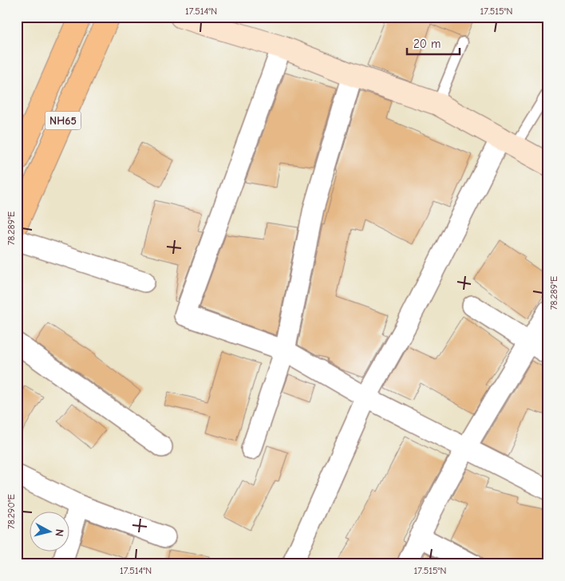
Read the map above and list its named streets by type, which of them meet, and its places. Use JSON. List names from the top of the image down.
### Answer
{
  "streets": {
    "highway": ["NH65"]
  },
  "scale_bar": "20 m",
  "north": "right",
  "coordinates": [
    "17.514°N",
    "17.515°N",
    "78.289°E",
    "78.290°E"
  ]
}
